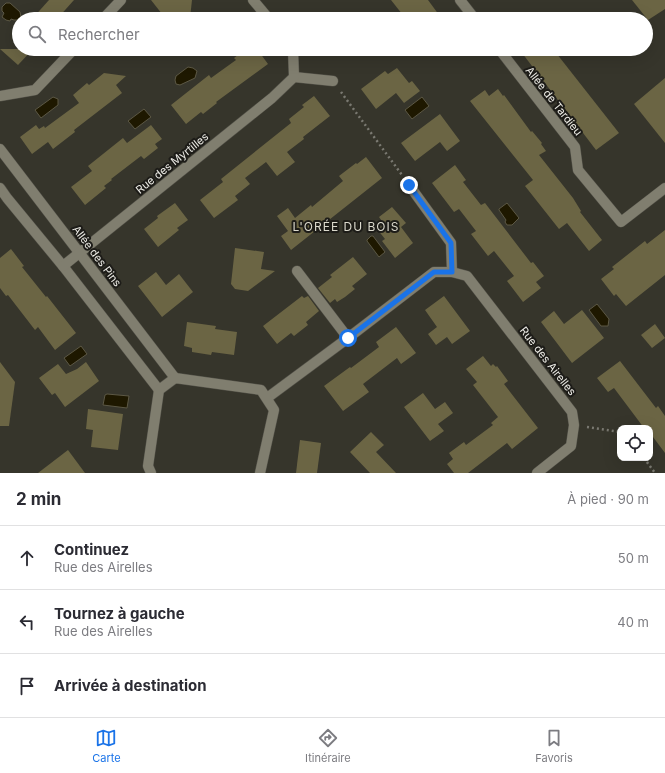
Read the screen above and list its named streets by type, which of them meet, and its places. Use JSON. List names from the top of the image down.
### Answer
{
  "streets": {
    "street": [
      "Allée de Tardieu",
      "Rue des Myrtilles",
      "Allée des Pins",
      "Rue des Airelles"
    ]
  },
  "crossings": [
    ["Rue des Myrtilles", "Allée des Pins"]
  ],
  "districts": ["L'ORÉE DU BOIS"],
  "page": {
    "search": "Rechercher",
    "heading": ["2 min", "À pied · 90 m"],
    "list": [
      ["Continuez", "Rue des Airelles", "50 m"],
      ["Tournez à gauche", "Rue des Airelles", "40 m"],
      "Arrivée à destination"
    ],
    "nav": ["Carte", "Itinéraire", "Favoris"]
  }
}
